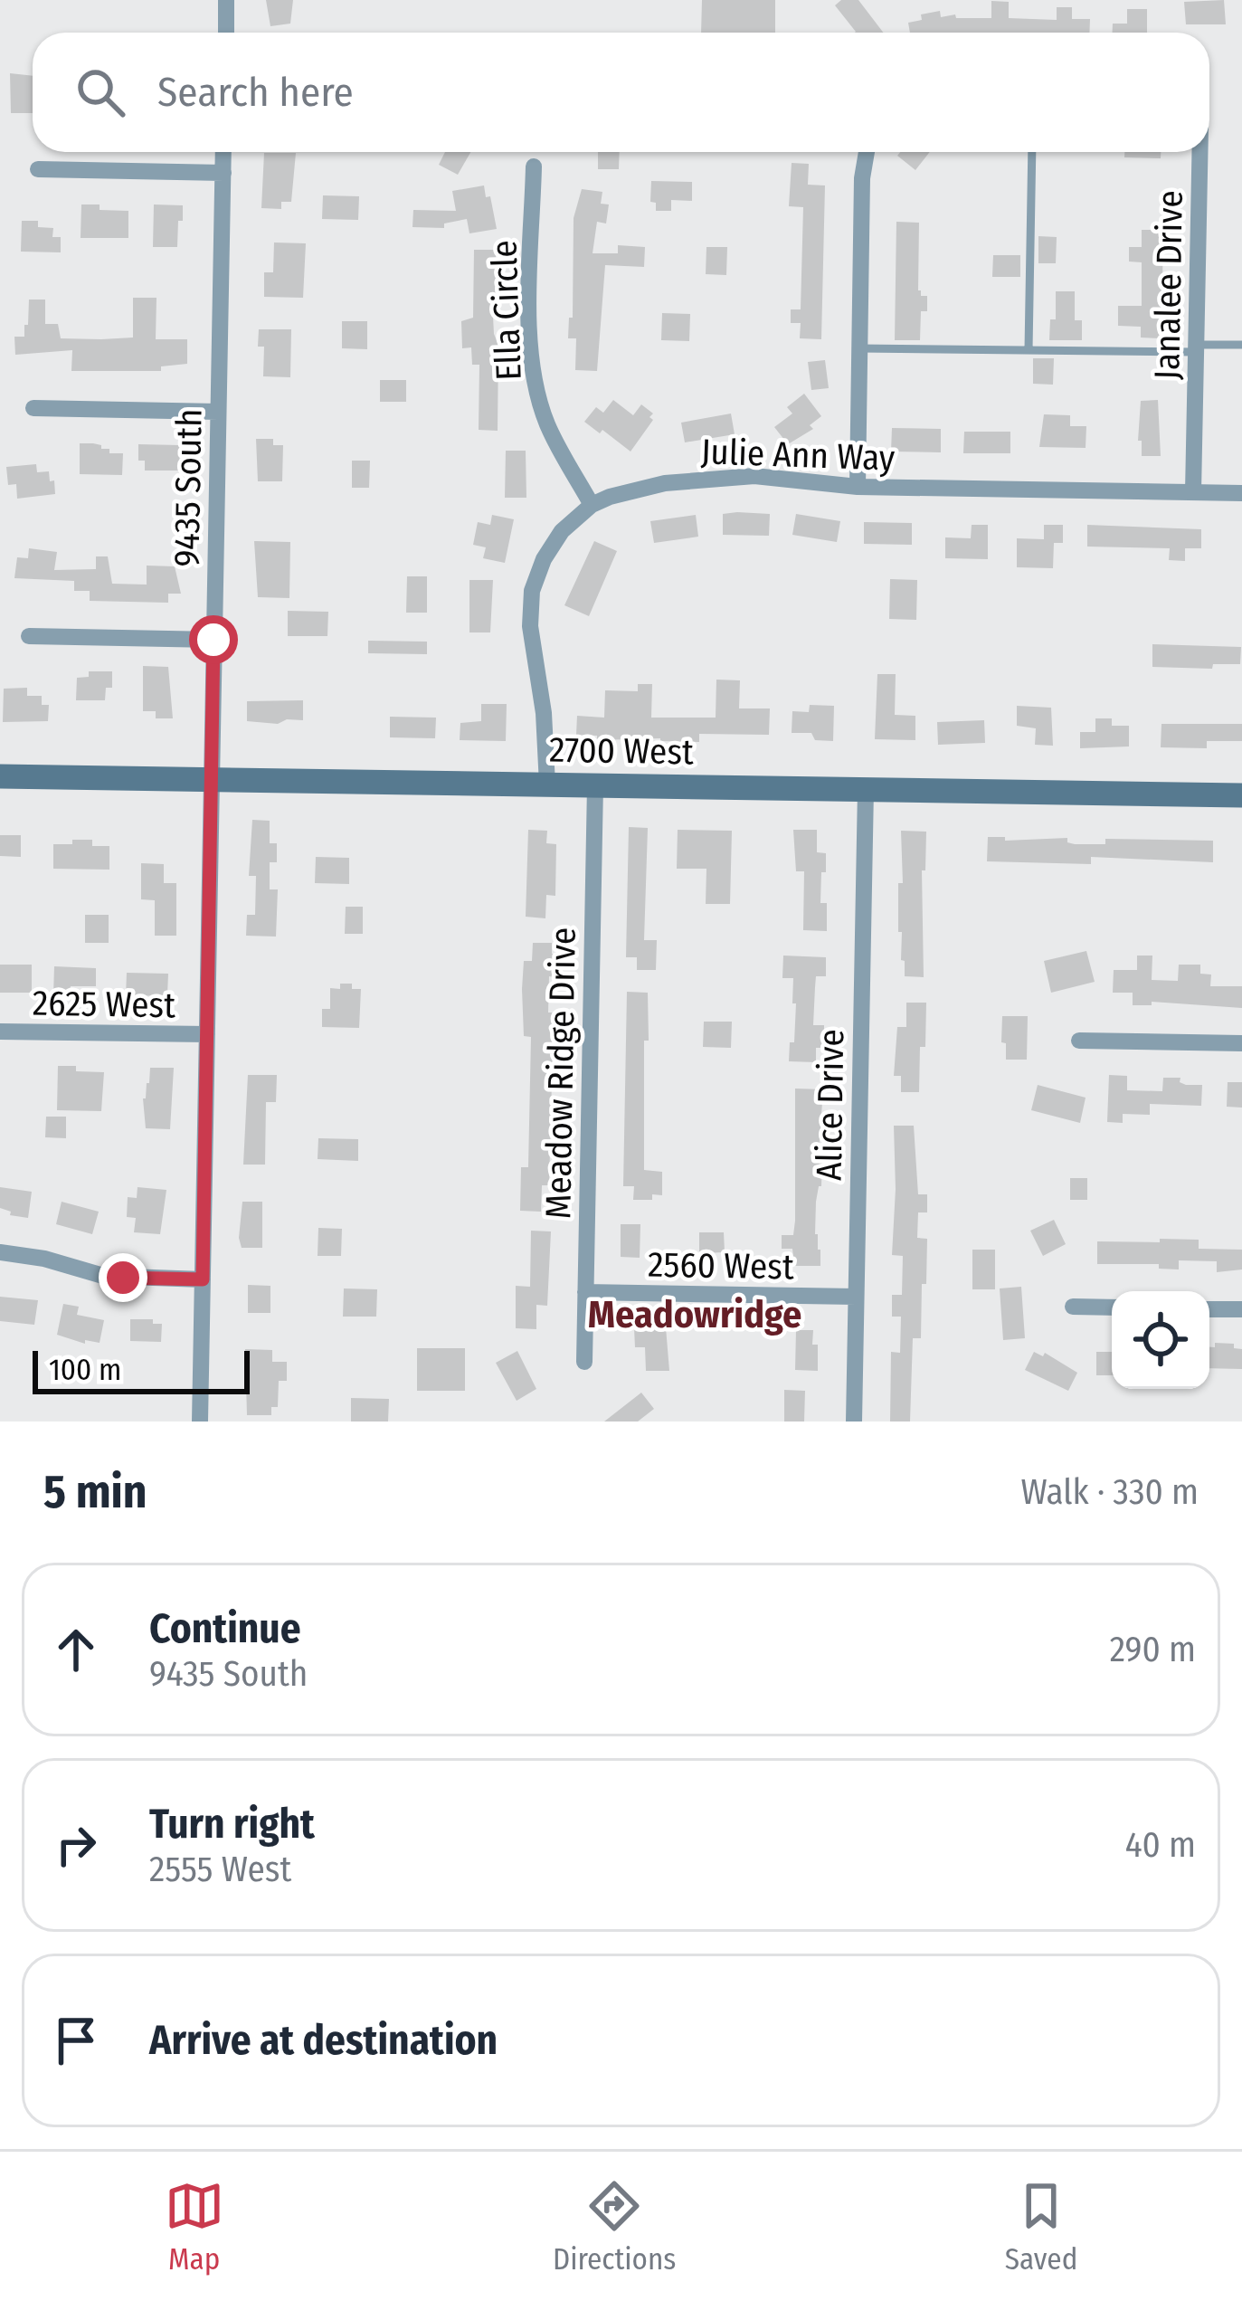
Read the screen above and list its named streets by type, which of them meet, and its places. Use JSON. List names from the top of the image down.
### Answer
{
  "streets": {
    "main road": ["2700 West"],
    "street": [
      "Janalee Drive",
      "Ella Circle",
      "Julie Ann Way",
      "9435 South",
      "2625 West",
      "Meadow Ridge Drive",
      "Alice Drive",
      "2560 West"
    ]
  },
  "crossings": [
    ["Janalee Drive", "Julie Ann Way"],
    ["Ella Circle", "Julie Ann Way"],
    ["Julie Ann Way", "2700 West"],
    ["9435 South", "2700 West"],
    ["9435 South", "2625 West"],
    ["2700 West", "Meadow Ridge Drive"],
    ["2700 West", "Alice Drive"],
    ["Meadow Ridge Drive", "2560 West"],
    ["Alice Drive", "2560 West"]
  ],
  "districts": ["Meadowridge"],
  "scale_bar": "100 m",
  "page": {
    "search": "Search here",
    "scale": "100 m",
    "heading": ["5 min", "Walk · 330 m"],
    "list": [
      ["Continue", "9435 South", "290 m"],
      ["Turn right", "2555 West", "40 m"],
      "Arrive at destination"
    ],
    "nav": ["Map", "Directions", "Saved"]
  }
}
